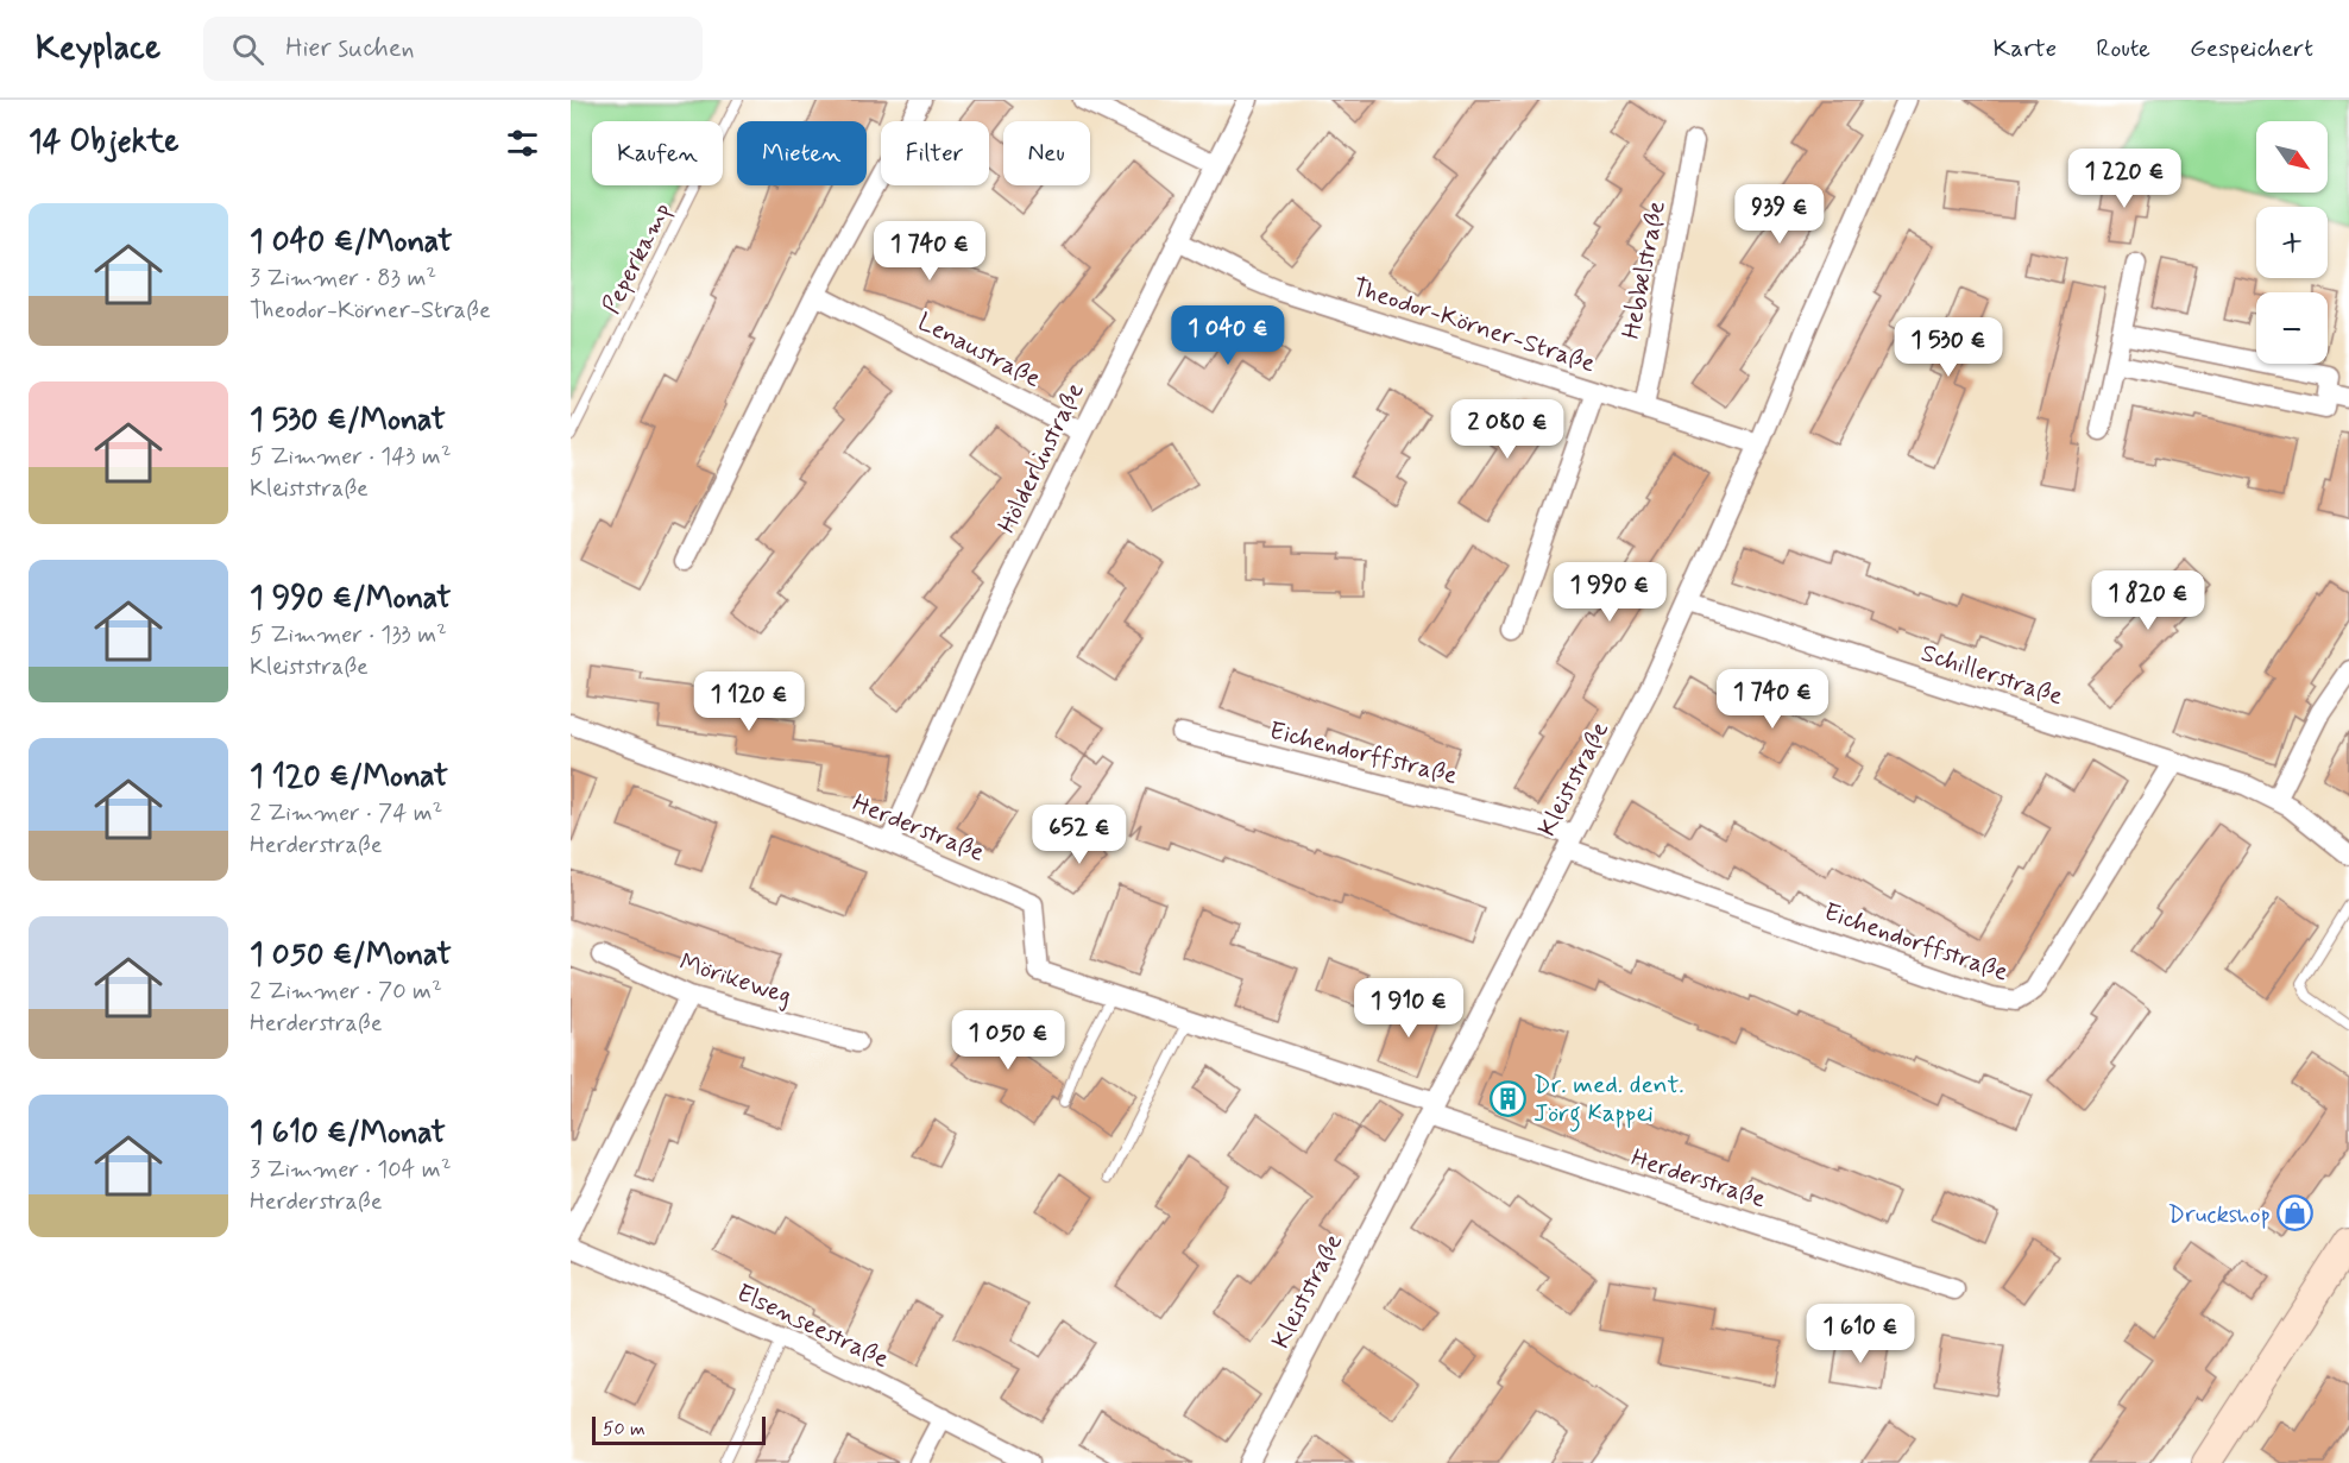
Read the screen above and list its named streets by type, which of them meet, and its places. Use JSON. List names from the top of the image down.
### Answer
{
  "streets": {
    "street": [
      "Hebbelstraße",
      "Theodor-Körner-Straße",
      "Lenaustraße",
      "Hölderlinstraße",
      "Schillerstraße",
      "Eichendorffstraße",
      "Kleiststraße",
      "Herderstraße",
      "Mörikeweg",
      "Elsenseestraße"
    ],
    "lane": ["Peperkamp"]
  },
  "crossings": [
    ["Hebbelstraße", "Theodor-Körner-Straße"],
    ["Theodor-Körner-Straße", "Hölderlinstraße"],
    ["Theodor-Körner-Straße", "Kleiststraße"],
    ["Lenaustraße", "Hölderlinstraße"],
    ["Hölderlinstraße", "Herderstraße"],
    ["Schillerstraße", "Eichendorffstraße"],
    ["Schillerstraße", "Kleiststraße"],
    ["Eichendorffstraße", "Kleiststraße"],
    ["Kleiststraße", "Herderstraße"]
  ],
  "places": {
    "building": ["Dr. med. dent. Jörg Kappei"],
    "shop": ["Druckshop"]
  },
  "scale_bar": "50 m",
  "north": "bottom right",
  "page": {
    "header": "Keyplace",
    "search": "Hier suchen",
    "nav": ["Karte", "Route", "Gespeichert"],
    "heading": "14 Objekte",
    "map_buttons": ["+", "−"],
    "chip": [
      "Kaufen",
      "Mieten",
      "Filter",
      "Neu"
    ],
    "price": [
      "1 220 €",
      "939 €",
      "1 740 €",
      "1 040 €",
      "1 530 €",
      "2 080 €",
      "1 990 €",
      "1 820 €",
      "1 740 €",
      "1 120 €",
      "652 €",
      "1 910 €",
      "1 050 €",
      "1 610 €"
    ],
    "list": [
      {
        "name": "1 040 €/Monat",
        "note": "3 Zimmer · 83 m² · Theodor-Körner-Straße"
      },
      {
        "name": "1 530 €/Monat",
        "note": "5 Zimmer · 143 m² · Kleiststraße"
      },
      {
        "name": "1 990 €/Monat",
        "note": "5 Zimmer · 133 m² · Kleiststraße"
      },
      {
        "name": "1 120 €/Monat",
        "note": "2 Zimmer · 74 m² · Herderstraße"
      },
      {
        "name": "1 050 €/Monat",
        "note": "2 Zimmer · 70 m² · Herderstraße"
      },
      {
        "name": "1 610 €/Monat",
        "note": "3 Zimmer · 104 m² · Herderstraße"
      }
    ],
    "scale": "50 m"
  }
}
